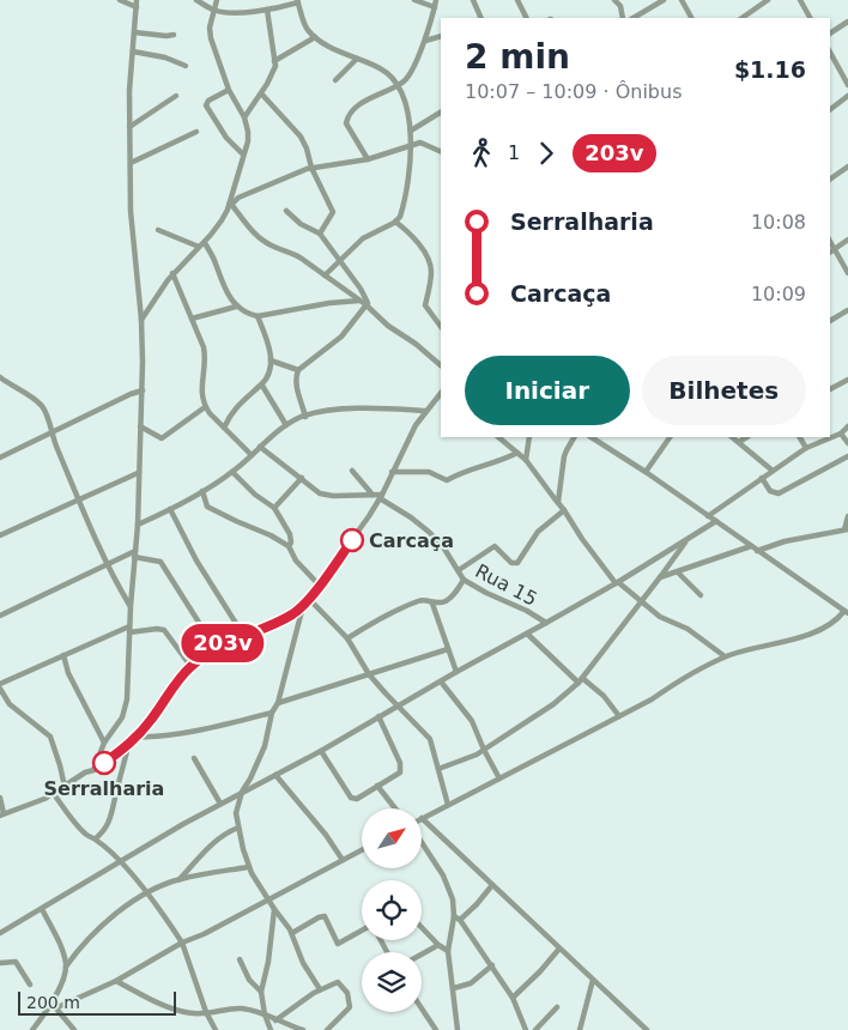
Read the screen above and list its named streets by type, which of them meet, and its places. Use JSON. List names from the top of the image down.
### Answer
{
  "streets": {
    "street": ["Rua 15"]
  },
  "places": ["Carcaça", "Serralharia"],
  "lines": ["bus line 203v"],
  "scale_bar": "200 m",
  "north": "top right",
  "page": {
    "on_map": "203v",
    "heading": ["2 min", "10:07 – 10:09 · Ônibus", "$1.16"],
    "legs": ["1", "203v"],
    "list": [
      {
        "name": "Serralharia",
        "value": "10:08"
      },
      {
        "name": "Carcaça",
        "value": "10:09"
      }
    ],
    "buttons": ["Iniciar", "Bilhetes"],
    "scale": "200 m"
  }
}
